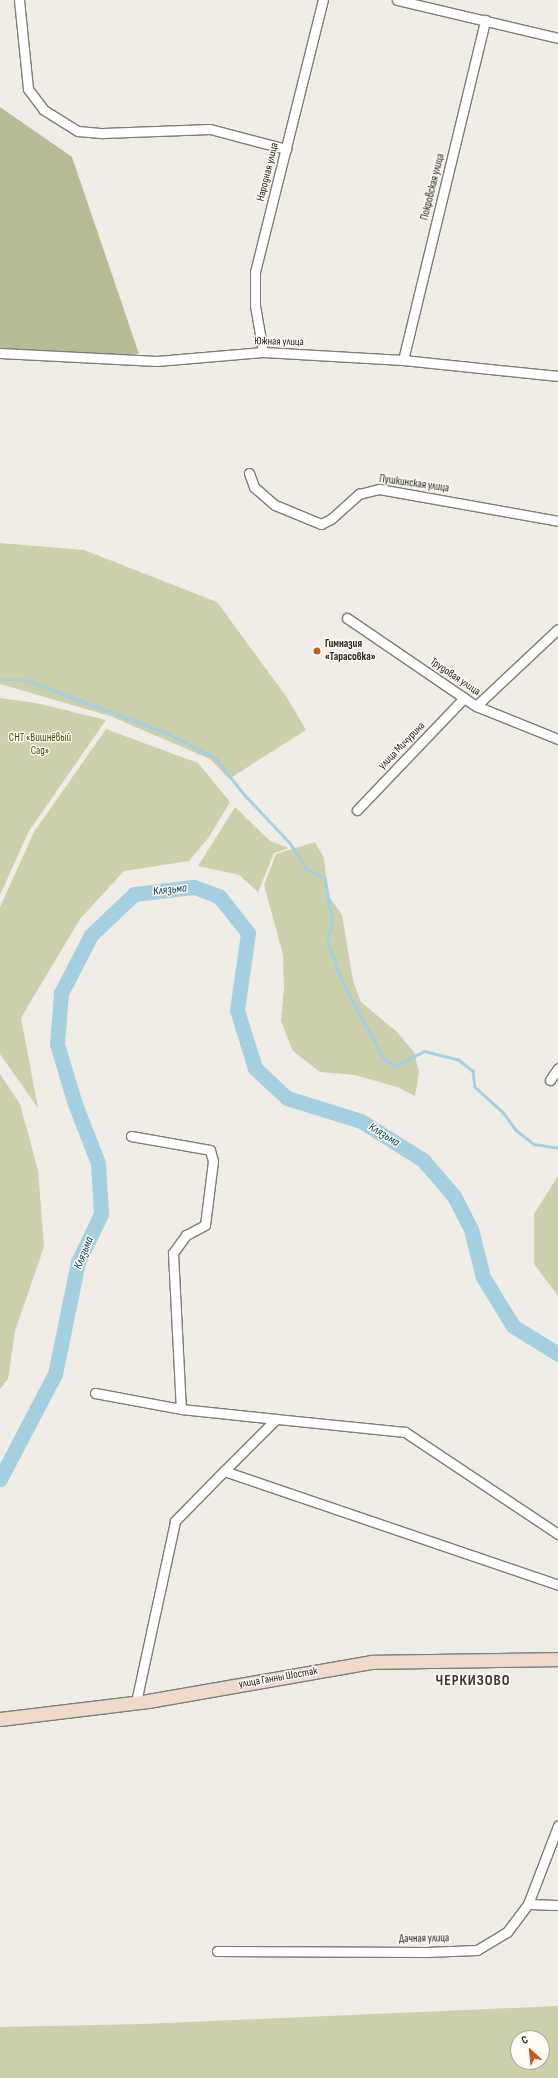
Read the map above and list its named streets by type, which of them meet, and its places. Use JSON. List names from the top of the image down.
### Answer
{
  "streets": {
    "main road": ["улица Ганны Шостак"],
    "street": [
      "Народная улица",
      "Покровская улица",
      "Южная улица",
      "Пушкинская улица",
      "Трудовая улица",
      "улица Мичурина",
      "Дачная улица"
    ]
  },
  "crossings": [
    ["Народная улица", "Южная улица"],
    ["Покровская улица", "Южная улица"],
    ["Трудовая улица", "улица Мичурина"]
  ],
  "districts": ["ЧЕРКИЗОВО"],
  "water": ["Клязьма"],
  "parks": ["СНТ «Вишнёвый Сад»"],
  "places": ["Гимназия «Тарасовка»"],
  "north": "top left"
}
